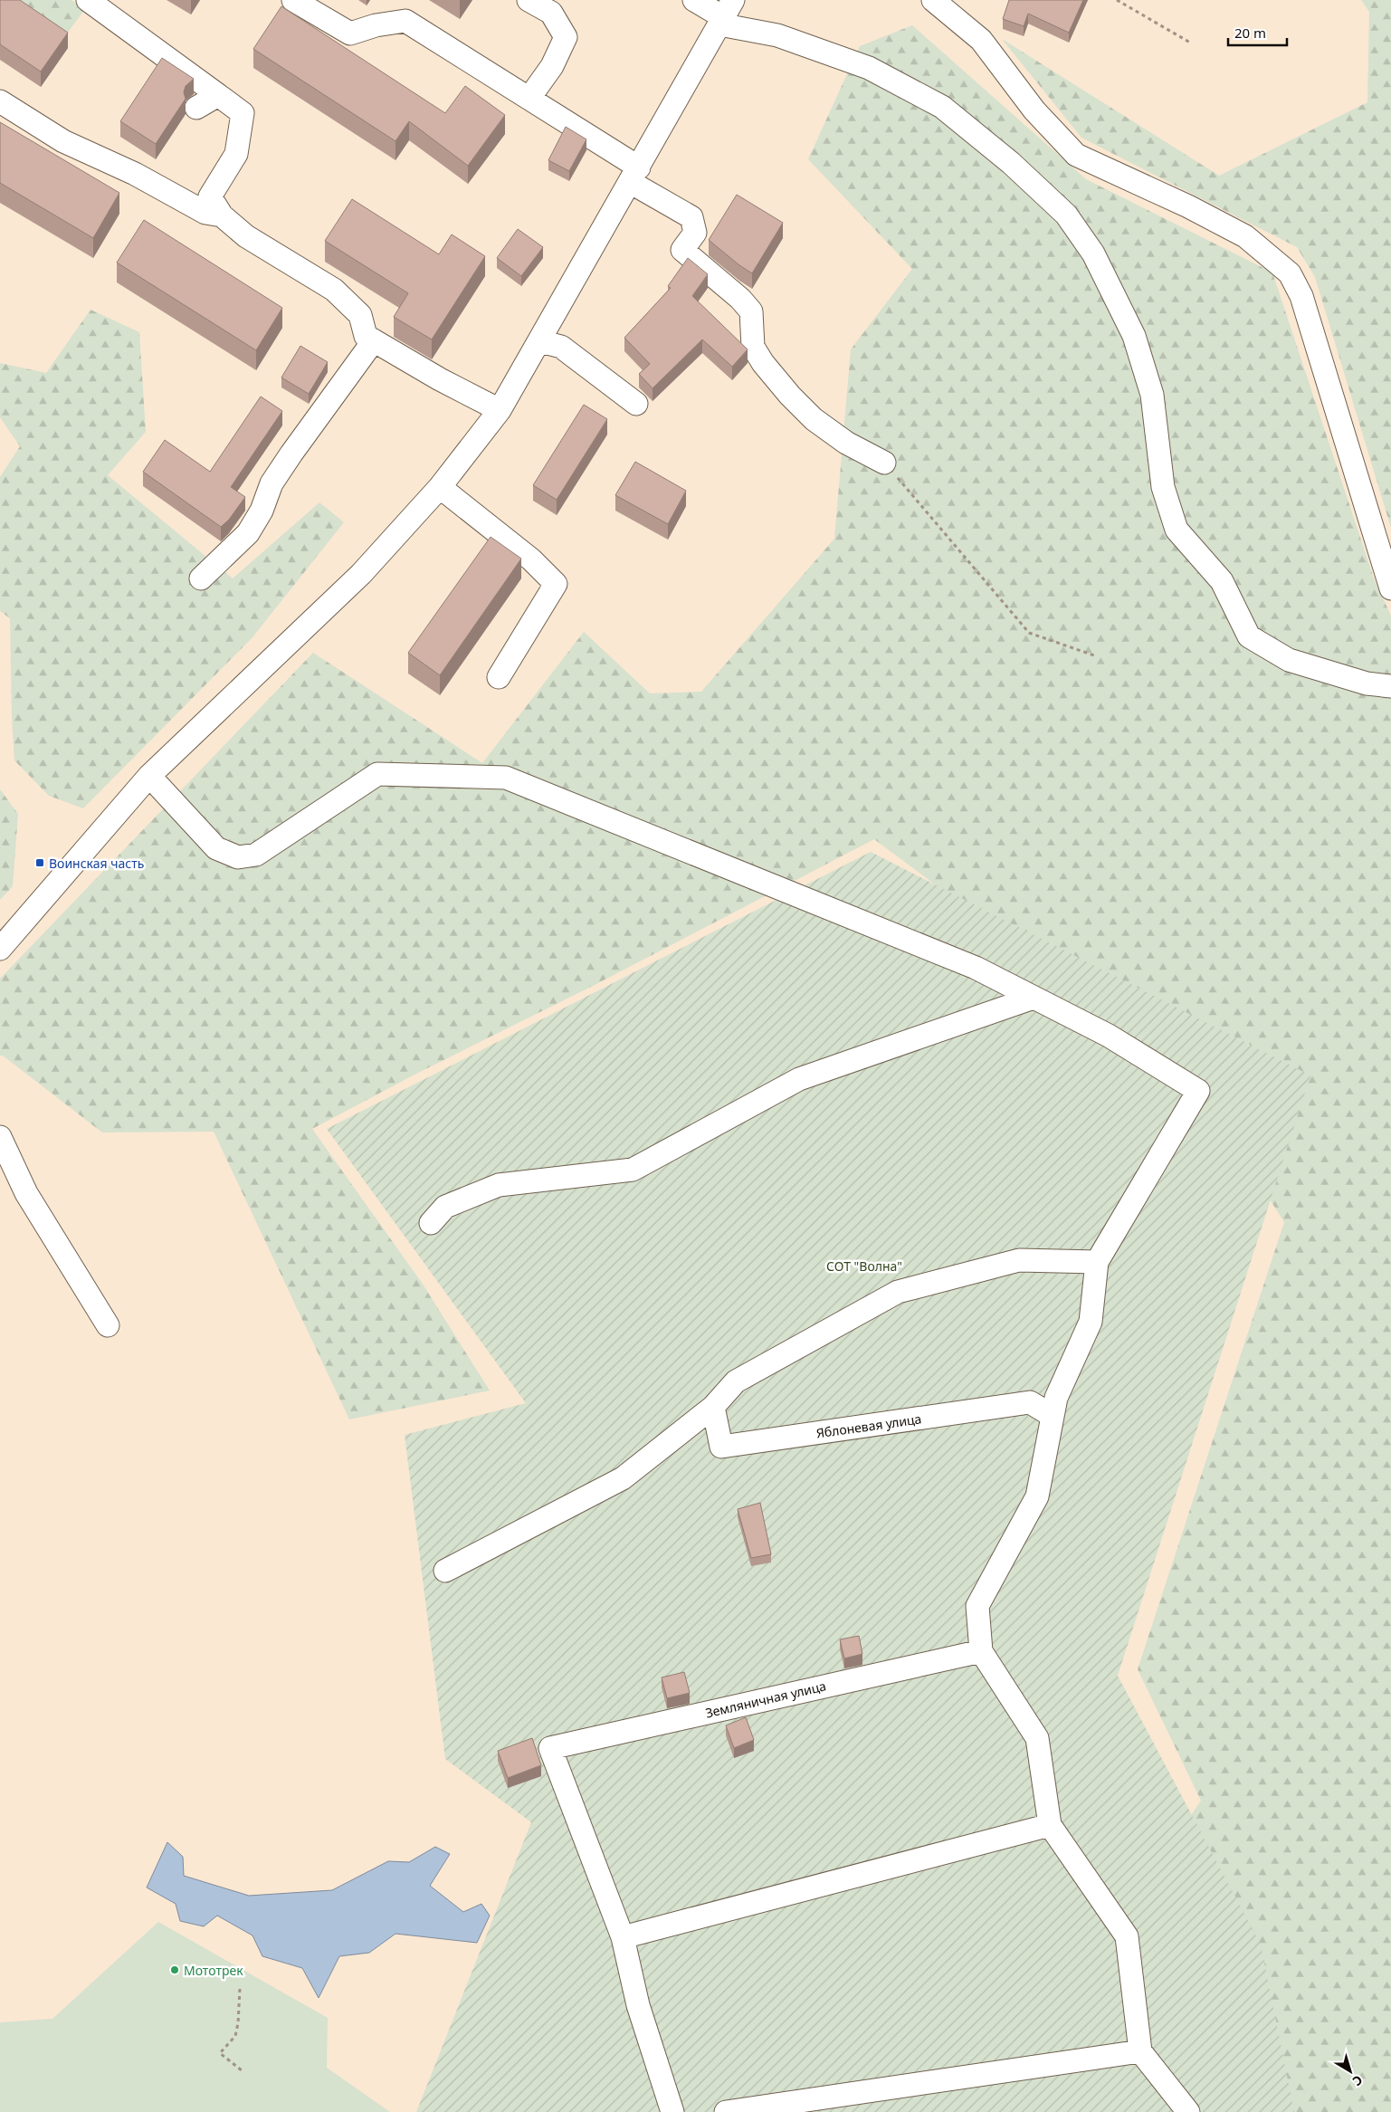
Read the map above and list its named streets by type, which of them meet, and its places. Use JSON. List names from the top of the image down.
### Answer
{
  "streets": {
    "street": ["Яблоневая улица", "Земляничная улица"]
  },
  "parks": ["СОТ \"Волна\""],
  "places": {
    "transit": ["Воинская часть"],
    "other": ["Мототрек"]
  },
  "scale_bar": "20 m",
  "north": "bottom right"
}
